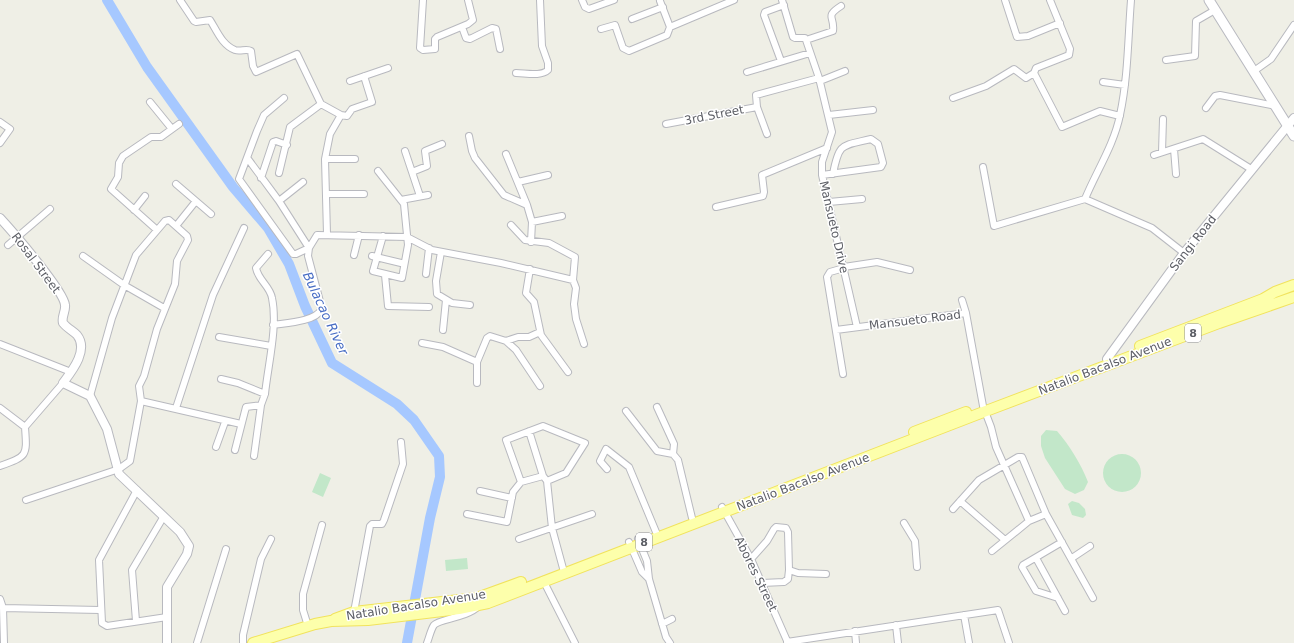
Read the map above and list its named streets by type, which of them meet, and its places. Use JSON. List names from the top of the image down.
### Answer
{
  "streets": {
    "main road": ["8", "Natalio Bacalso Avenue"],
    "street": [
      "3rd Street",
      "Mansueto Drive",
      "Sangi Road",
      "Rosal Street",
      "Mansueto Road",
      "Abores Street"
    ]
  },
  "crossings": [
    ["3rd Street", "Mansueto Drive"],
    ["Mansueto Drive", "Mansueto Road"],
    ["Sangi Road", "Natalio Bacalso Avenue"],
    ["Mansueto Road", "Natalio Bacalso Avenue"],
    ["Natalio Bacalso Avenue", "Abores Street"]
  ],
  "water": ["Bulacao River"]
}
